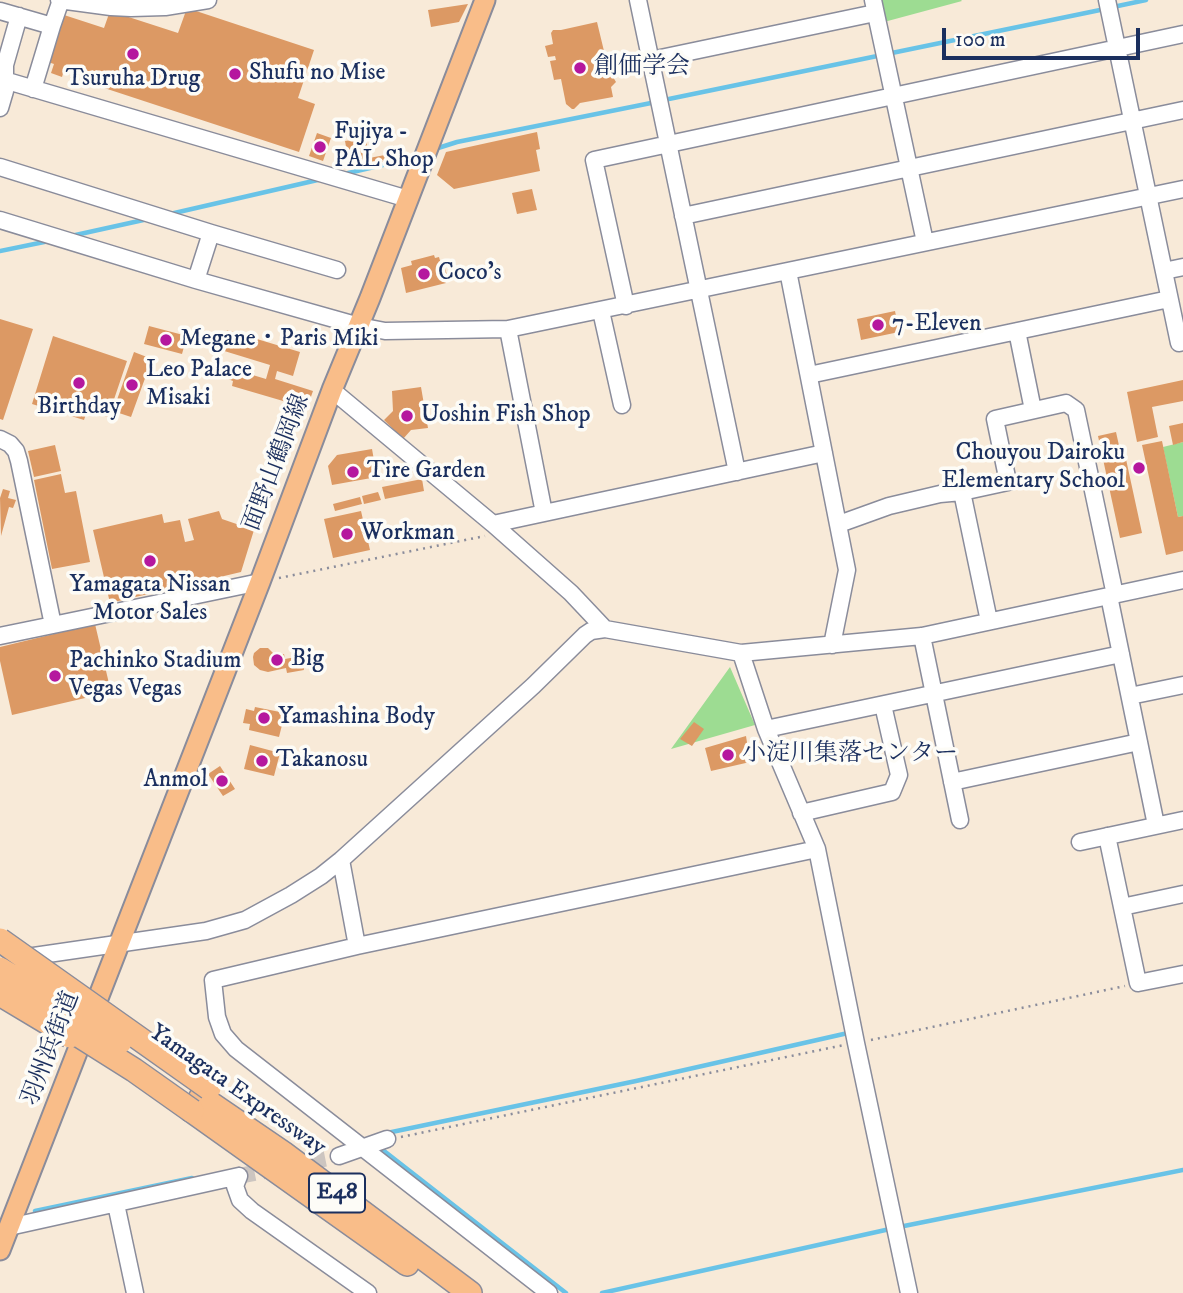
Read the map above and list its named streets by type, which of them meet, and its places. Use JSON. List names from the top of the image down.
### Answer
{
  "streets": {
    "highway": ["Yamagata Expressway", "E48"],
    "main road": ["面野山鶴岡線", "羽州浜街道"]
  },
  "crossings": [
    ["面野山鶴岡線", "羽州浜街道"]
  ],
  "places": [
    "Tsuruha Drug",
    "創価学会",
    "Shufu no Mise",
    "Fujiya - PAL Shop",
    "Coco's",
    "7-Eleven",
    "Megane・Paris Miki",
    "Birthday",
    "Leo Palace Misaki",
    "Uoshin Fish Shop",
    "Chouyou Dairoku Elementary School",
    "Tire Garden",
    "Workman",
    "Yamagata Nissan Motor Sales",
    "Big",
    "Pachinko Stadium Vegas Vegas",
    "Yamashina Body",
    "小淀川集落センター",
    "Takanosu",
    "Anmol"
  ],
  "scale_bar": "100 m"
}
